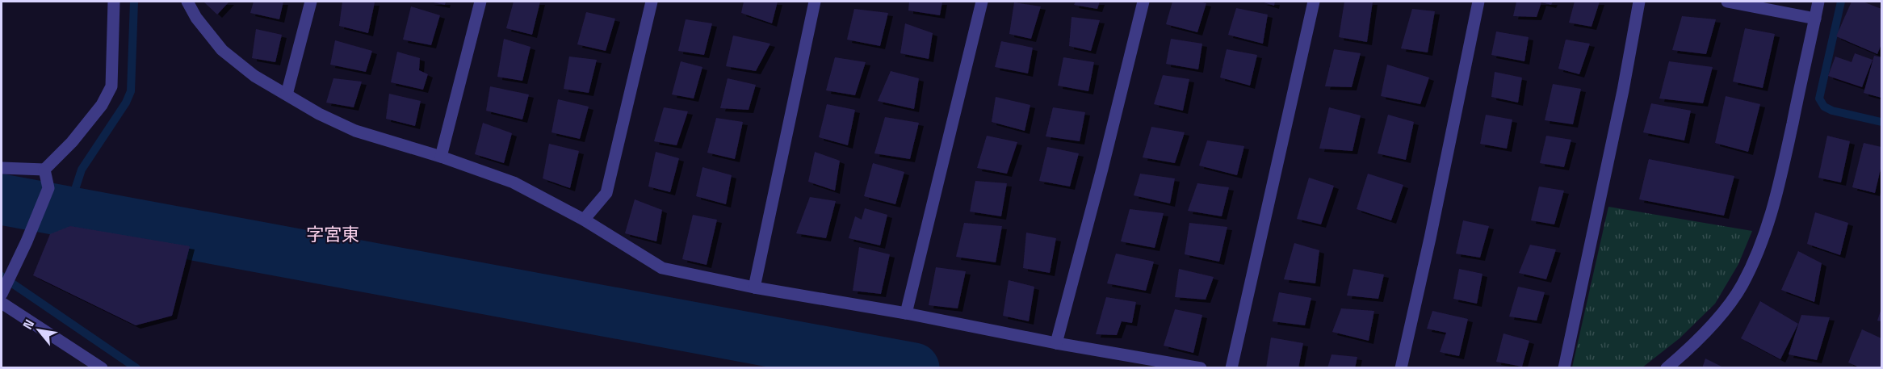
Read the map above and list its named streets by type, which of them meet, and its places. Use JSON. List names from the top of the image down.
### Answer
{
  "districts": ["字宮東"],
  "north": "top left"
}
